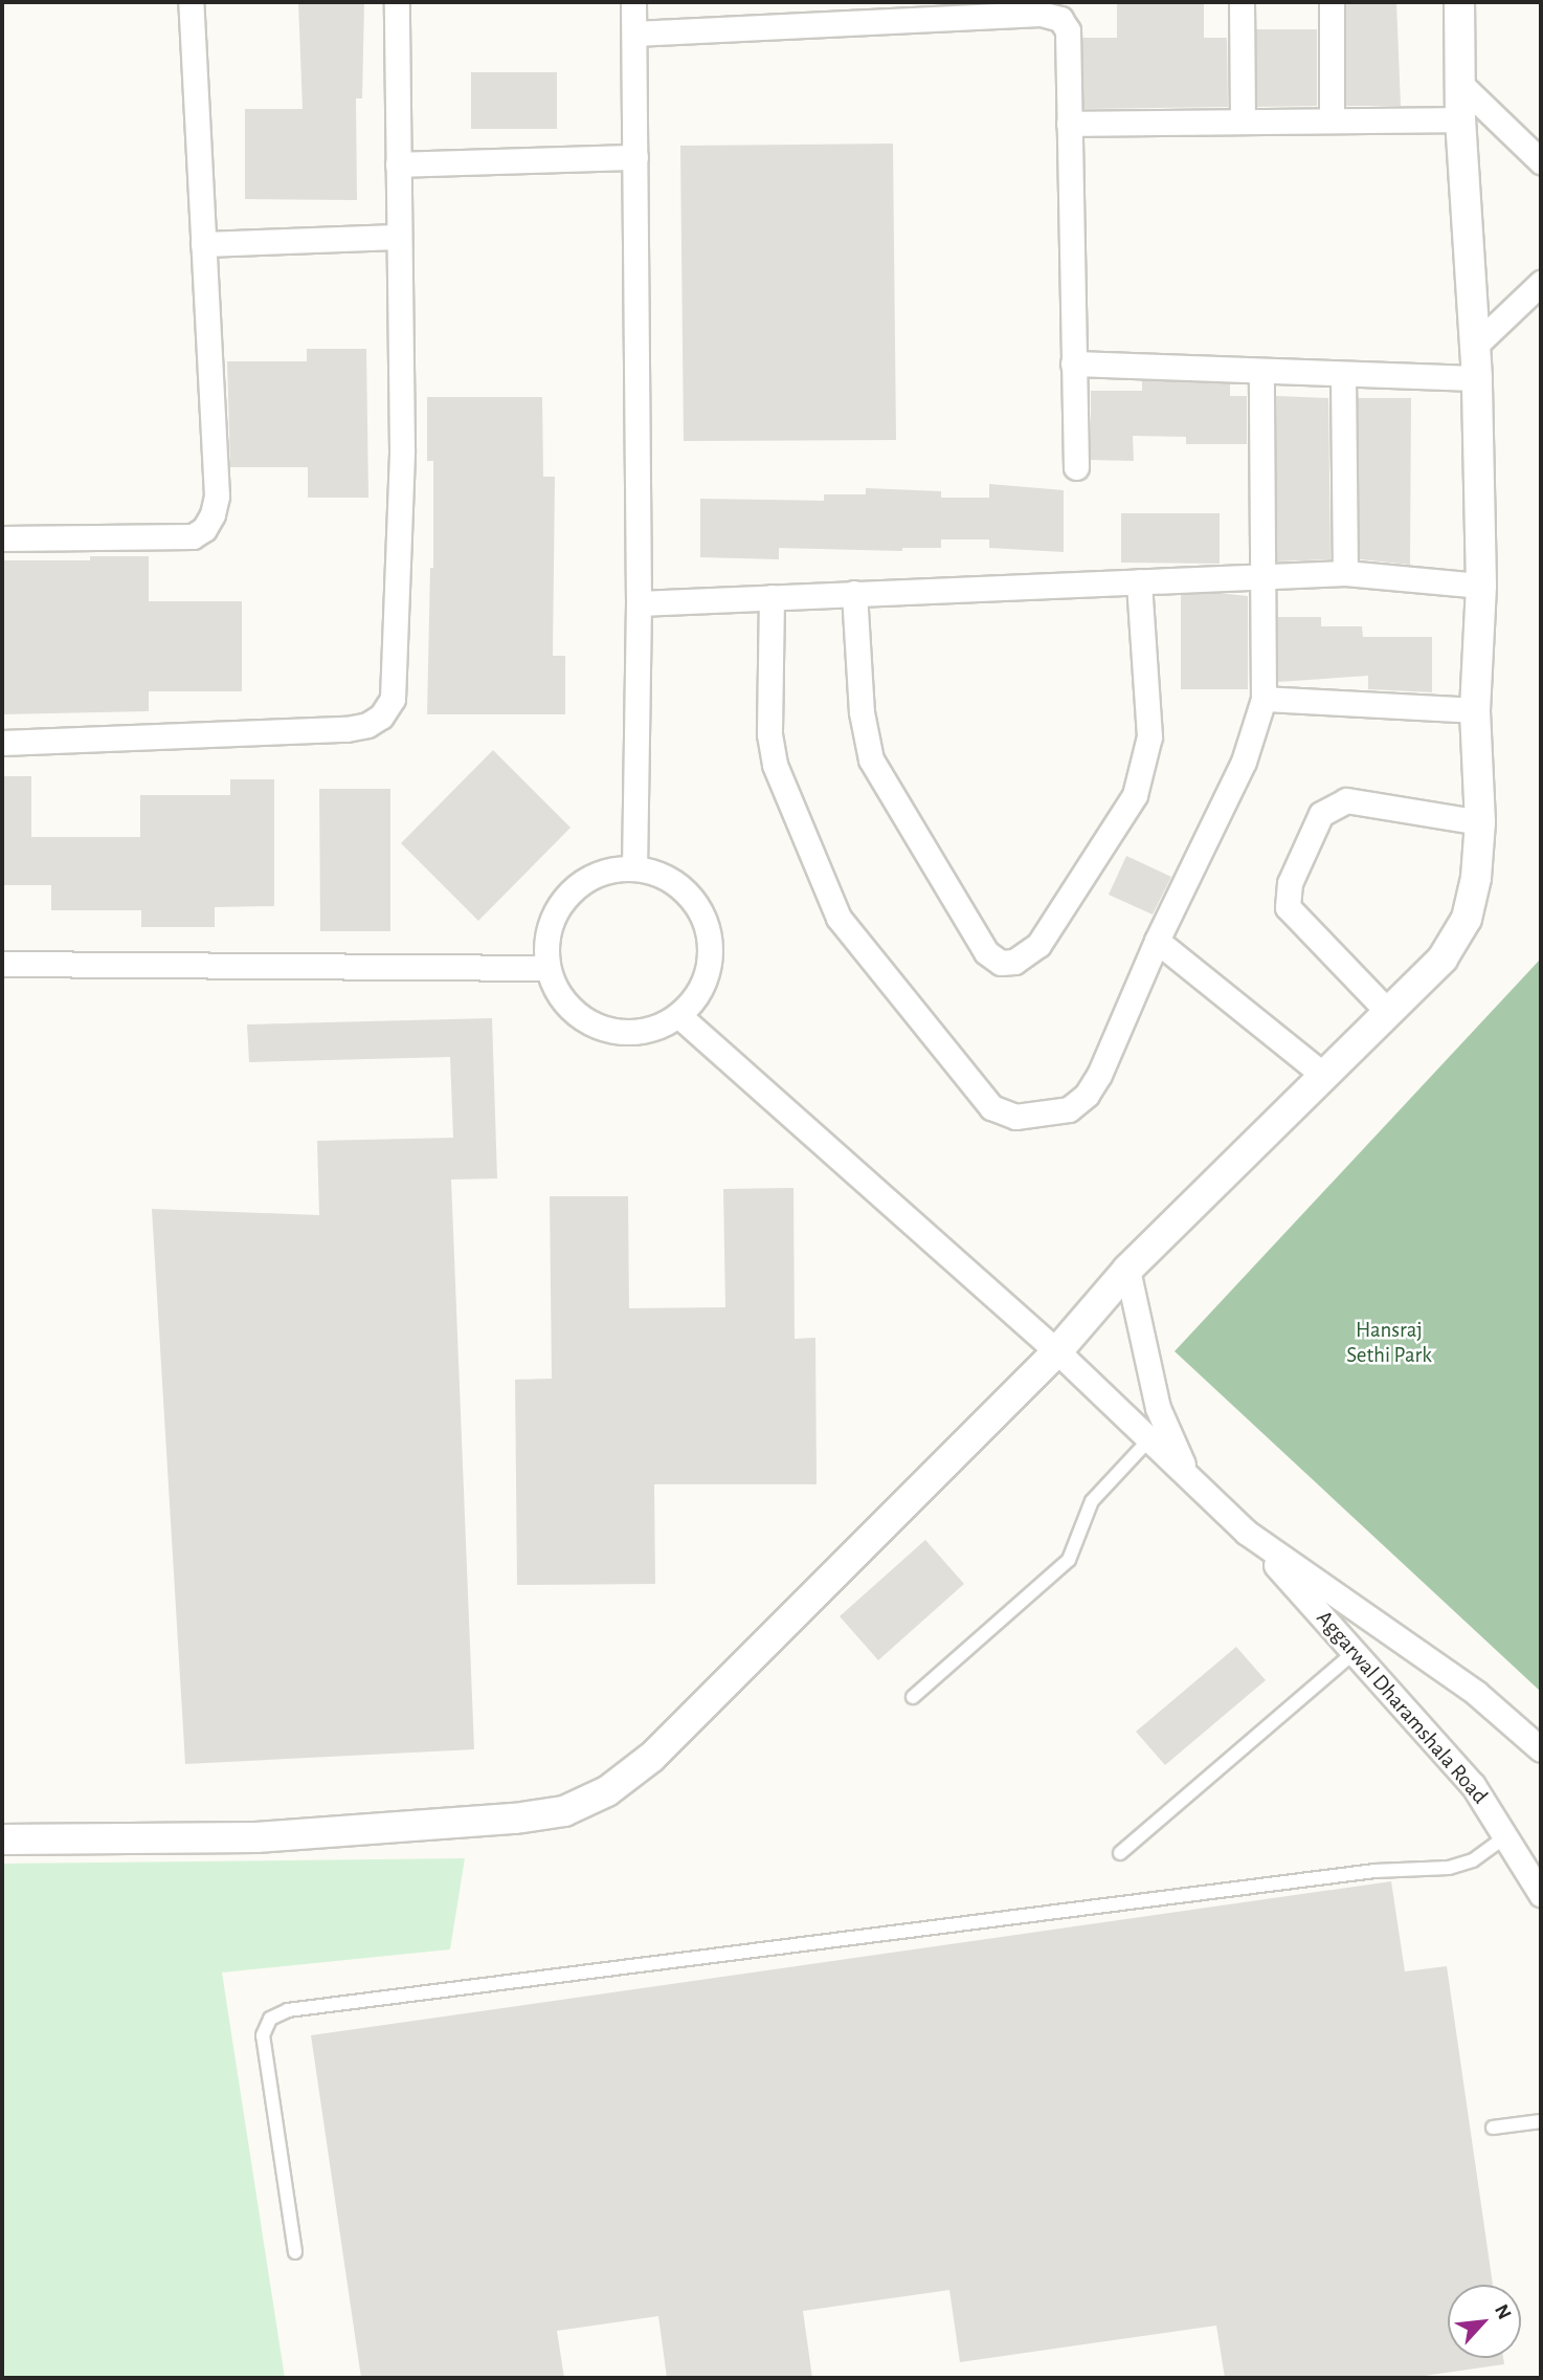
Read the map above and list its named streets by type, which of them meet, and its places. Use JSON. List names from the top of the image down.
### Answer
{
  "streets": {
    "street": ["Aggarwal Dharamshala Road"]
  },
  "parks": ["Hansraj Sethi Park"],
  "north": "top right"
}
